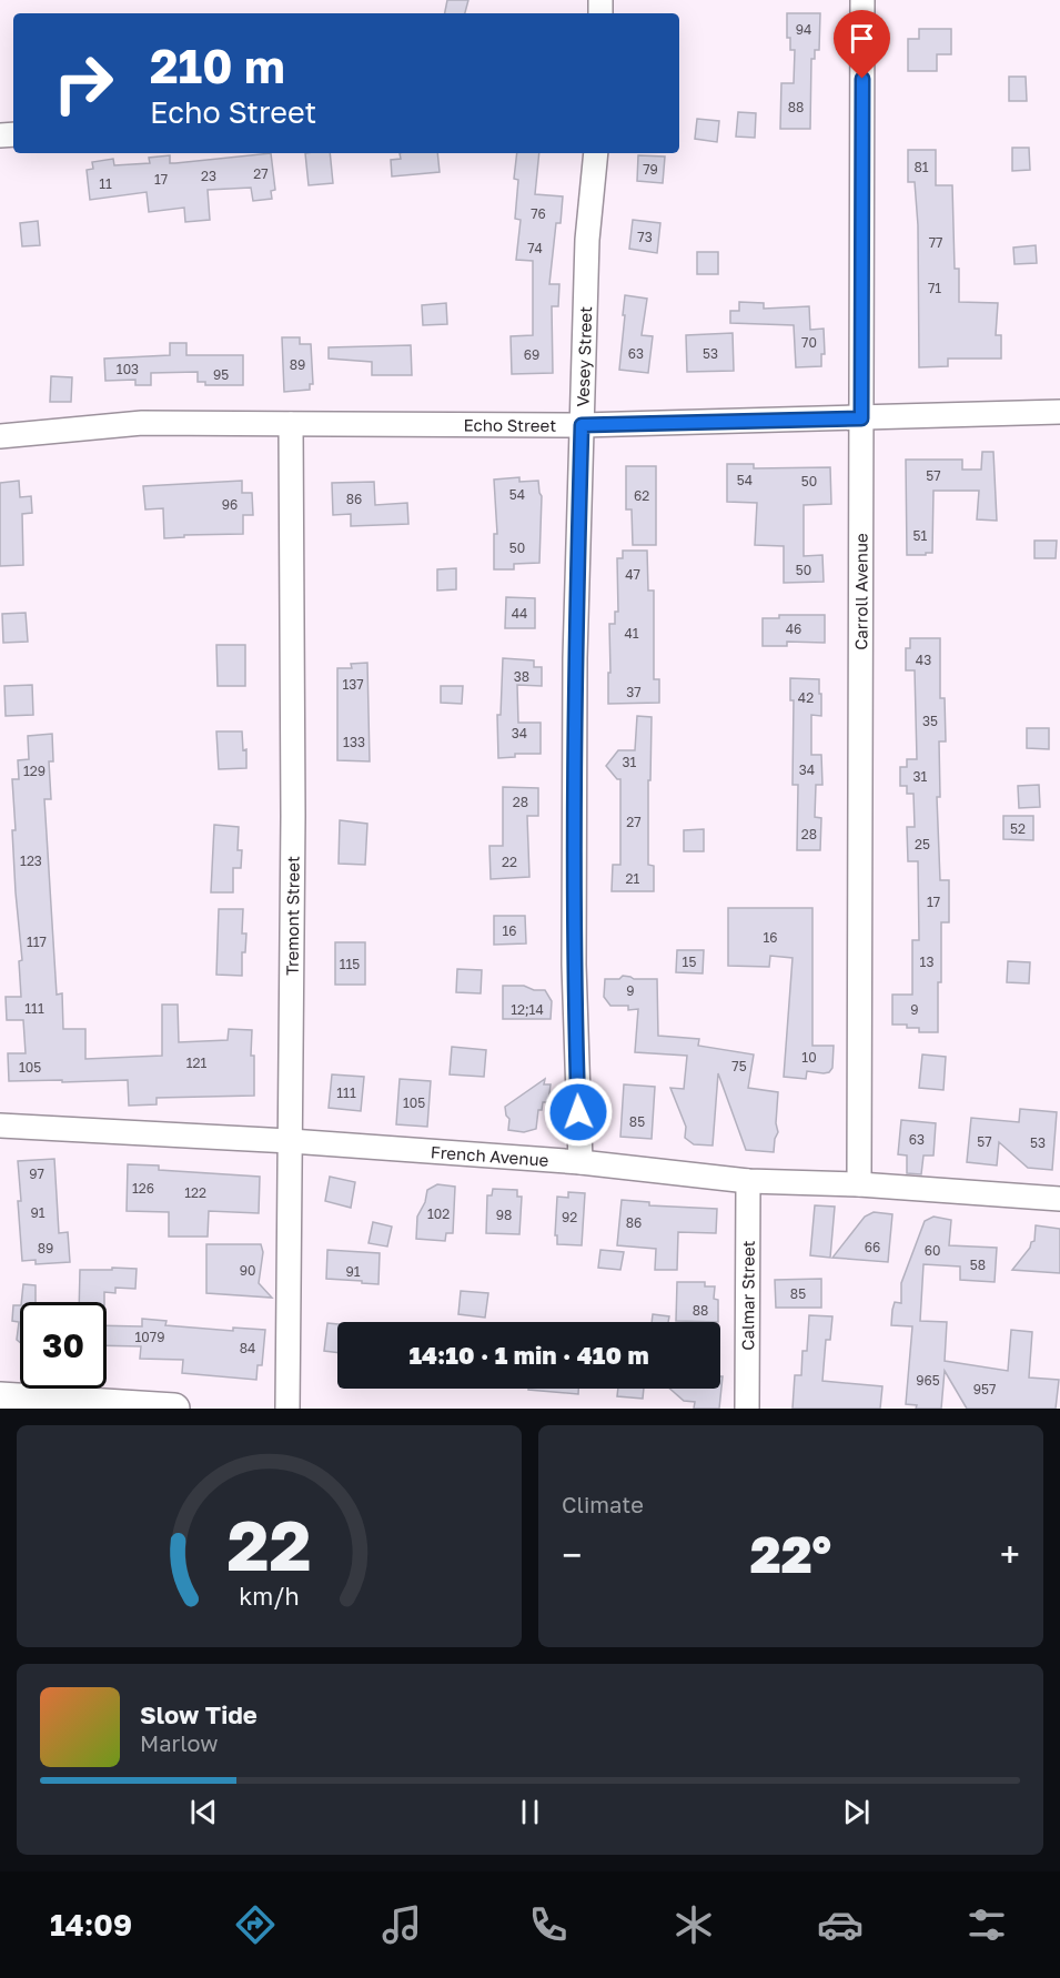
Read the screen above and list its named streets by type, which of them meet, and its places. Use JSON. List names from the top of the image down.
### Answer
{
  "streets": {
    "street": [
      "Vesey Street",
      "Echo Street",
      "Carroll Avenue",
      "Tremont Street",
      "French Avenue",
      "Calmar Street"
    ]
  },
  "crossings": [
    ["Vesey Street", "Echo Street"],
    ["Vesey Street", "French Avenue"],
    ["Echo Street", "Carroll Avenue"],
    ["Echo Street", "Tremont Street"],
    ["Carroll Avenue", "French Avenue"],
    ["Tremont Street", "French Avenue"],
    ["French Avenue", "Calmar Street"]
  ],
  "house_numbers": [
    "94",
    "88",
    "81",
    "79",
    "27",
    "23",
    "17",
    "11",
    "76",
    "73",
    "77",
    "74",
    "71",
    "70",
    "63",
    "53",
    "69",
    "89",
    "103",
    "95",
    "57",
    "54",
    "50",
    "54",
    "62",
    "86",
    "96",
    "51",
    "50",
    "50",
    "47",
    "44",
    "46",
    "41",
    "43",
    "38",
    "137",
    "37",
    "42",
    "35",
    "34",
    "133",
    "31",
    "34",
    "129",
    "31",
    "28",
    "27",
    "52",
    "28",
    "25",
    "123",
    "22",
    "21",
    "17",
    "16",
    "16",
    "117",
    "15",
    "13",
    "115",
    "9",
    "111",
    "12;14",
    "9",
    "10",
    "121",
    "75",
    "105",
    "111",
    "105",
    "85",
    "63",
    "57",
    "53",
    "97",
    "126",
    "122",
    "91",
    "102",
    "98",
    "92",
    "86",
    "66",
    "89",
    "60",
    "58",
    "90",
    "91",
    "85",
    "88",
    "1079",
    "84",
    "965",
    "957"
  ],
  "page": {
    "turn": ["210 m", "Echo Street"],
    "limit": "30",
    "trip": "14:10 · 1 min · 410 m",
    "tile": "Climate",
    "heat": ["−", "22°", "+"],
    "song": ["Slow Tide", "Marlow"],
    "tabs": "14:09",
    "gauge": ["22", "km/h"]
  }
}
